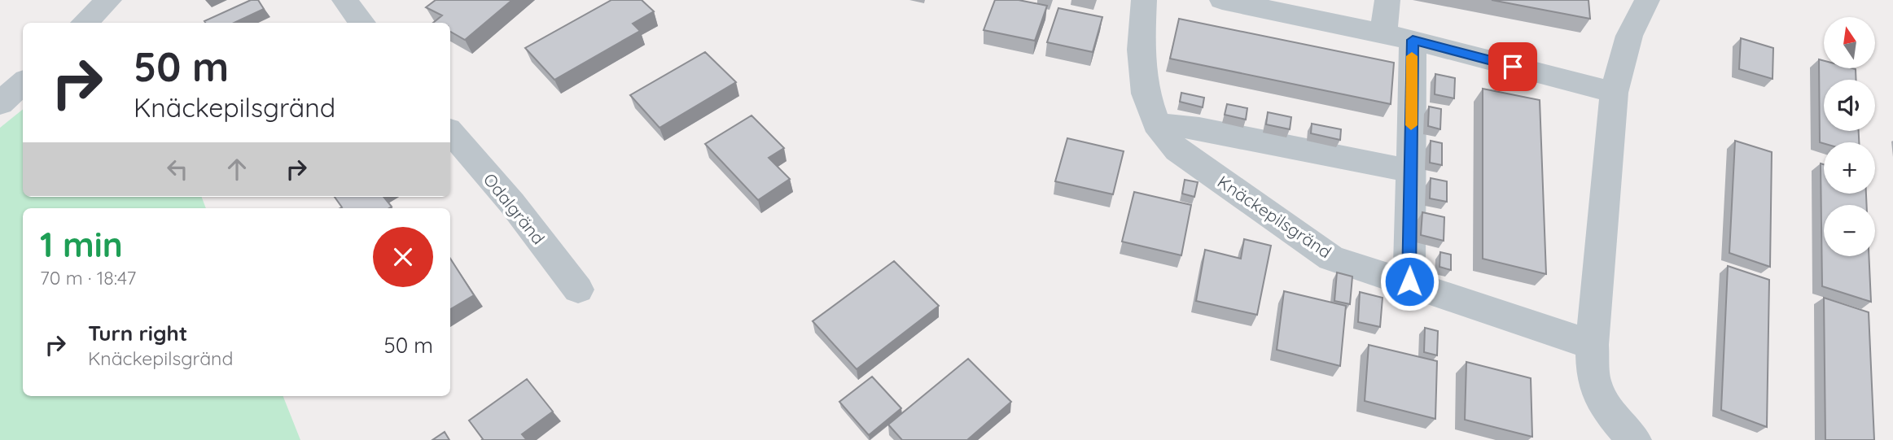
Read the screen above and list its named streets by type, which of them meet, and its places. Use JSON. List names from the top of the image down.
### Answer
{
  "streets": {
    "street": ["Odalgränd", "Knäckepilsgränd"]
  },
  "north": "top",
  "page": {
    "map_buttons": ["+", "−"],
    "turn": ["50 m", "Knäckepilsgränd"],
    "heading": ["1 min", "70 m · 18:47"],
    "list": [
      {
        "name": "Turn right",
        "note": "Knäckepilsgränd",
        "value": "50 m"
      }
    ]
  }
}
